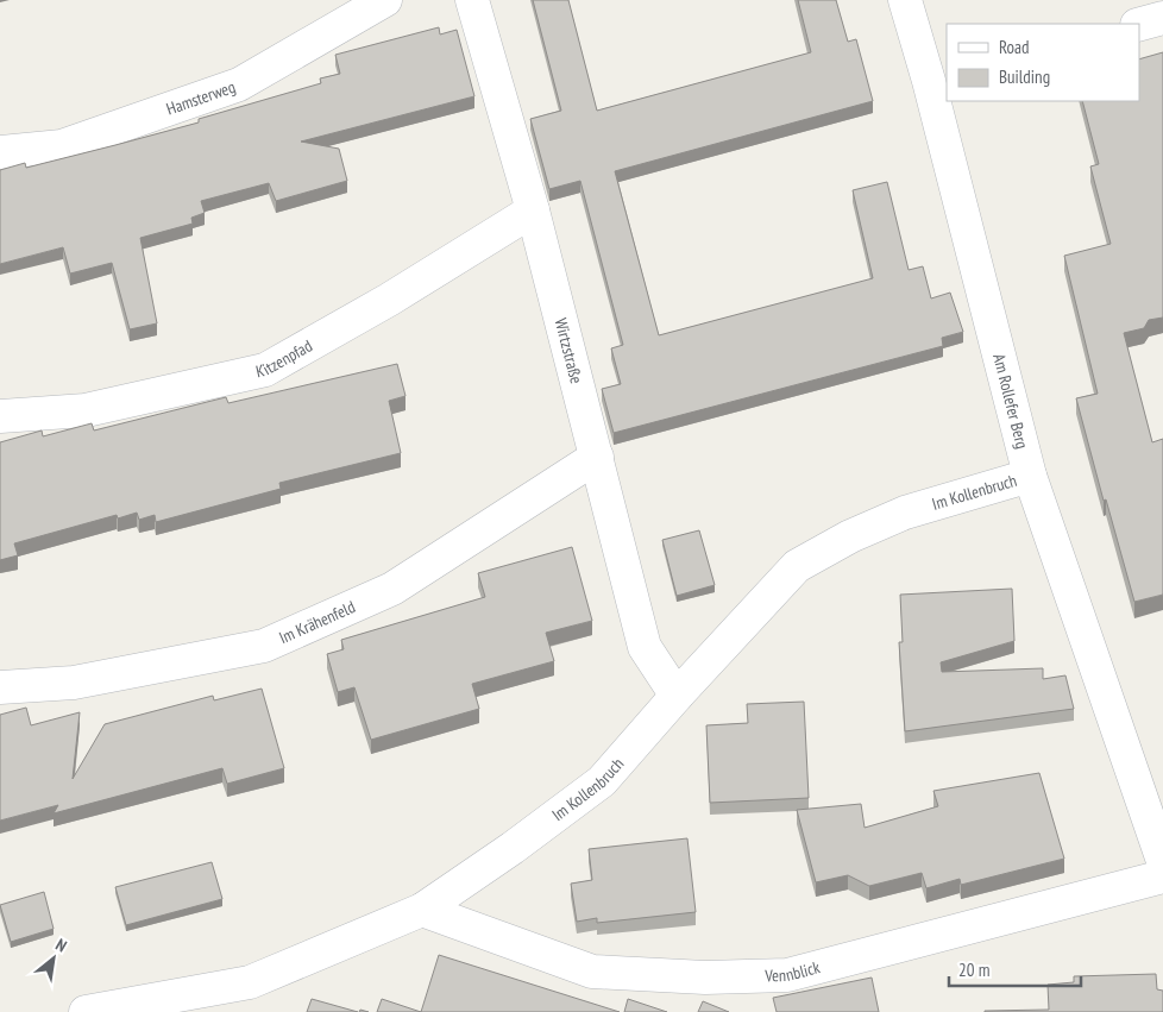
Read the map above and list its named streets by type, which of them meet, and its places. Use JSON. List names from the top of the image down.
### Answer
{
  "streets": {
    "street": [
      "Hamsterweg",
      "Wirtzstraße",
      "Kitzenpfad",
      "Am Rollefer Berg",
      "Im Kollenbruch",
      "Im Krähenfeld",
      "Vennblick"
    ]
  },
  "crossings": [
    ["Wirtzstraße", "Kitzenpfad"],
    ["Wirtzstraße", "Im Kollenbruch"],
    ["Wirtzstraße", "Im Krähenfeld"],
    ["Am Rollefer Berg", "Im Kollenbruch"],
    ["Im Kollenbruch", "Vennblick"]
  ],
  "legend": ["Road", "Building"],
  "scale_bar": "20 m",
  "north": "top right"
}
